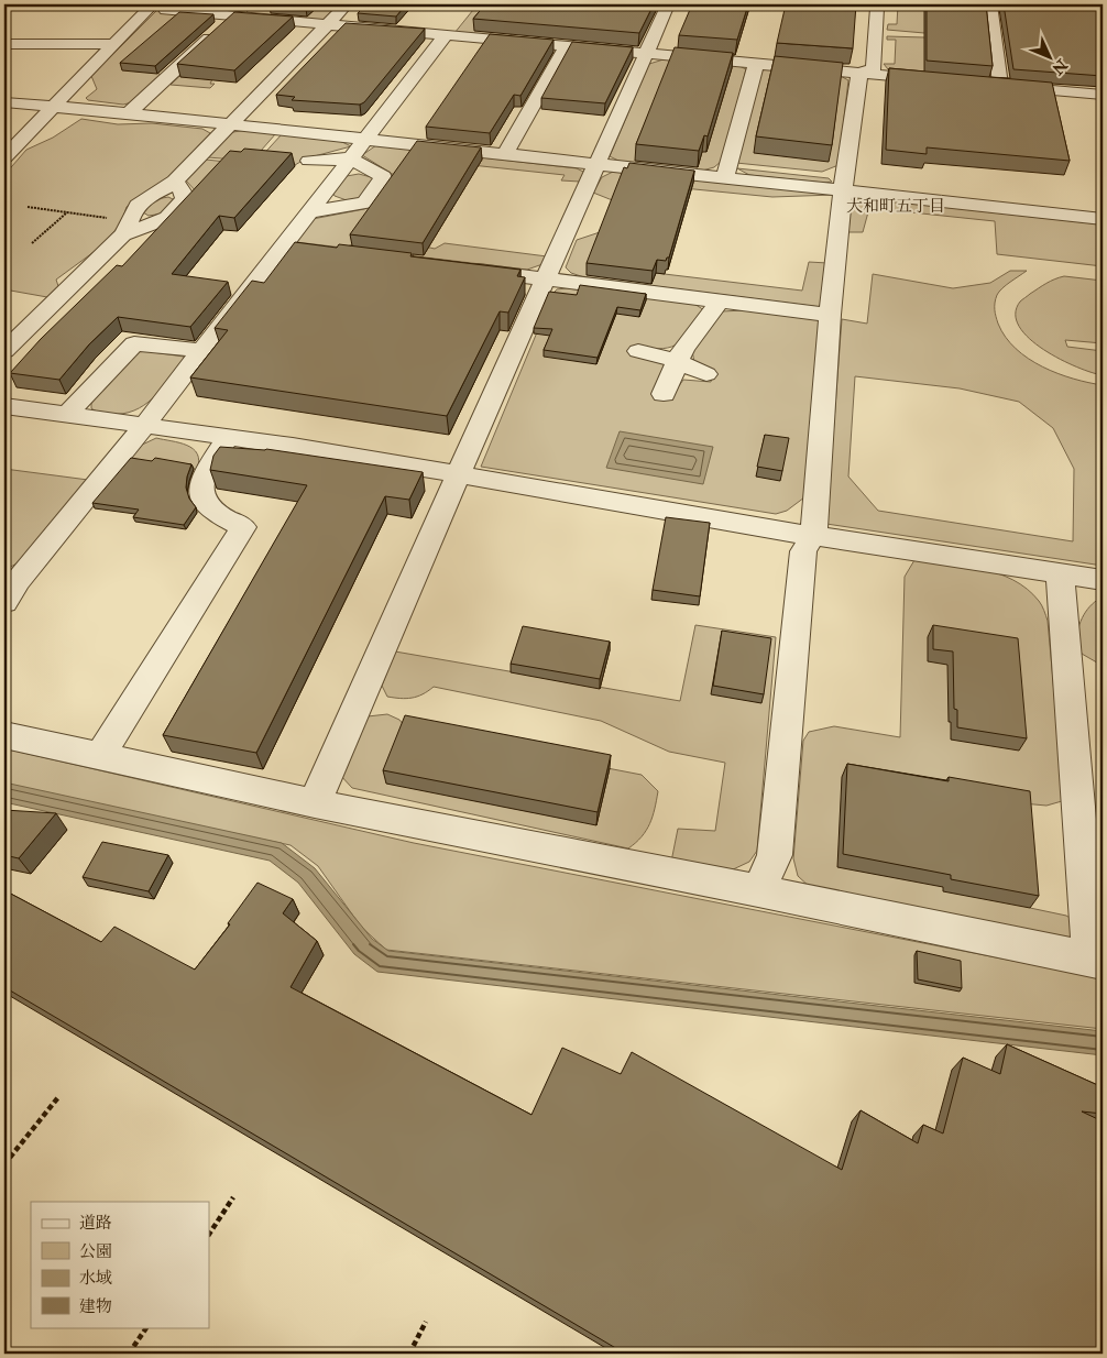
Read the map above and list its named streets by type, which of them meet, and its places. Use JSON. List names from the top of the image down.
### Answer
{
  "districts": ["大和町五丁目"],
  "legend": [
    "道路",
    "公園",
    "水域",
    "建物"
  ],
  "north": "bottom right"
}
